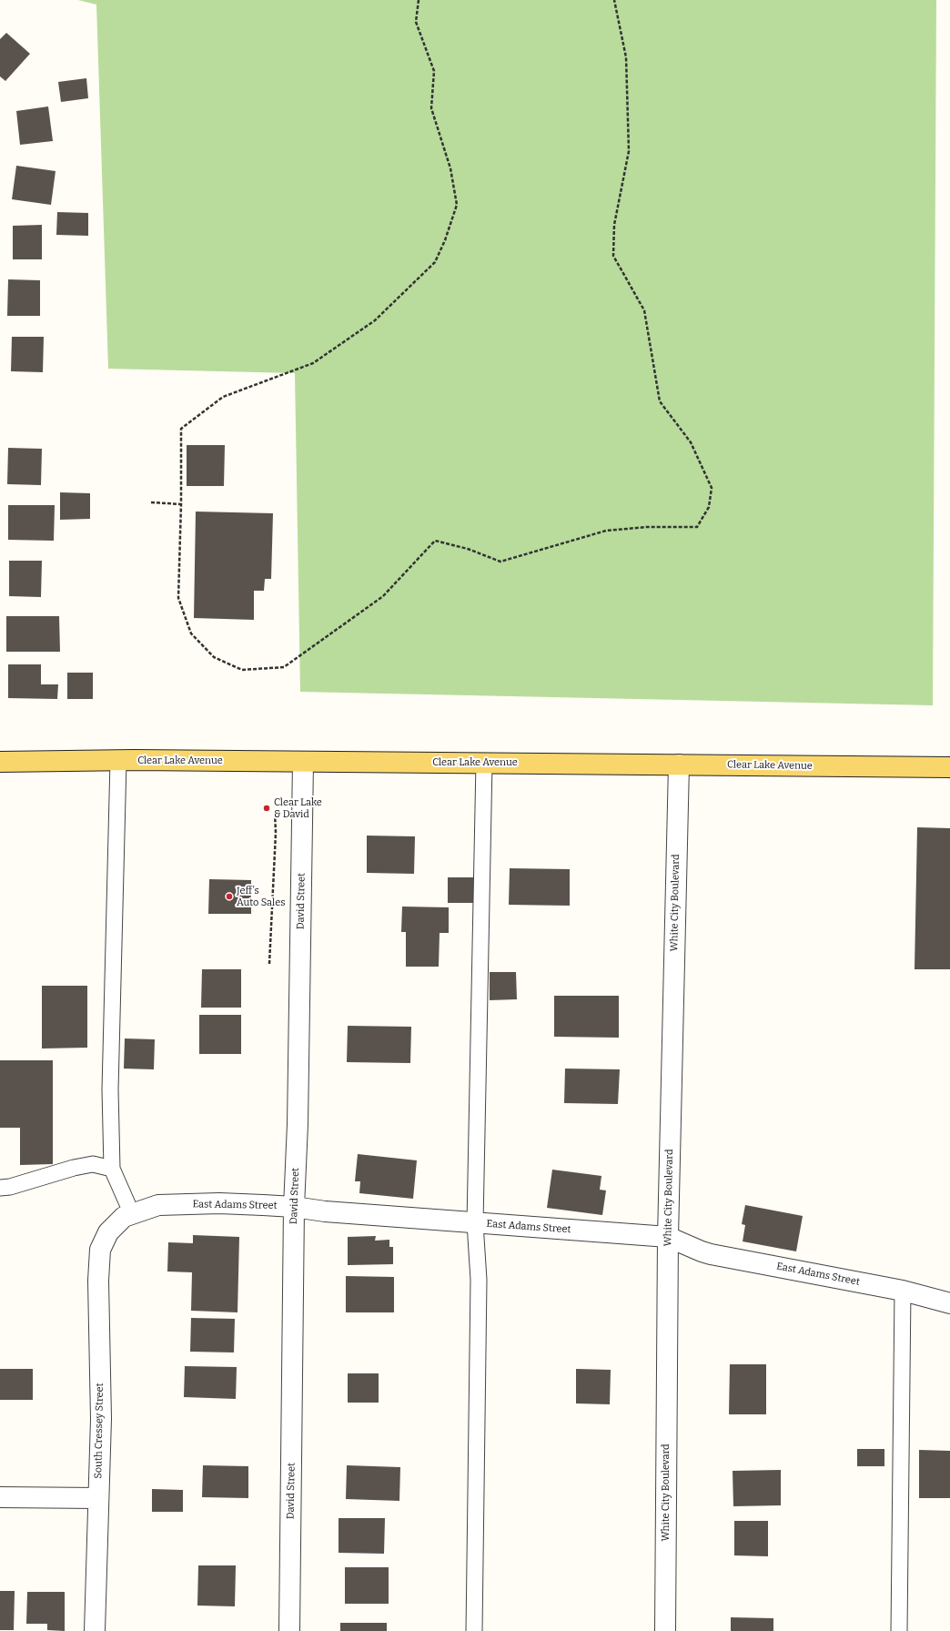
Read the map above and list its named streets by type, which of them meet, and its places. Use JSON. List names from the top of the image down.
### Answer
{
  "streets": {
    "main road": ["Clear Lake Avenue"],
    "street": [
      "David Street",
      "White City Boulevard",
      "East Adams Street",
      "South Cressey Street"
    ]
  },
  "crossings": [
    ["Clear Lake Avenue", "David Street"],
    ["Clear Lake Avenue", "White City Boulevard"],
    ["David Street", "East Adams Street"],
    ["White City Boulevard", "East Adams Street"],
    ["East Adams Street", "South Cressey Street"]
  ],
  "places": ["Clear Lake & David", "Jeff's Auto Sales"]
}
